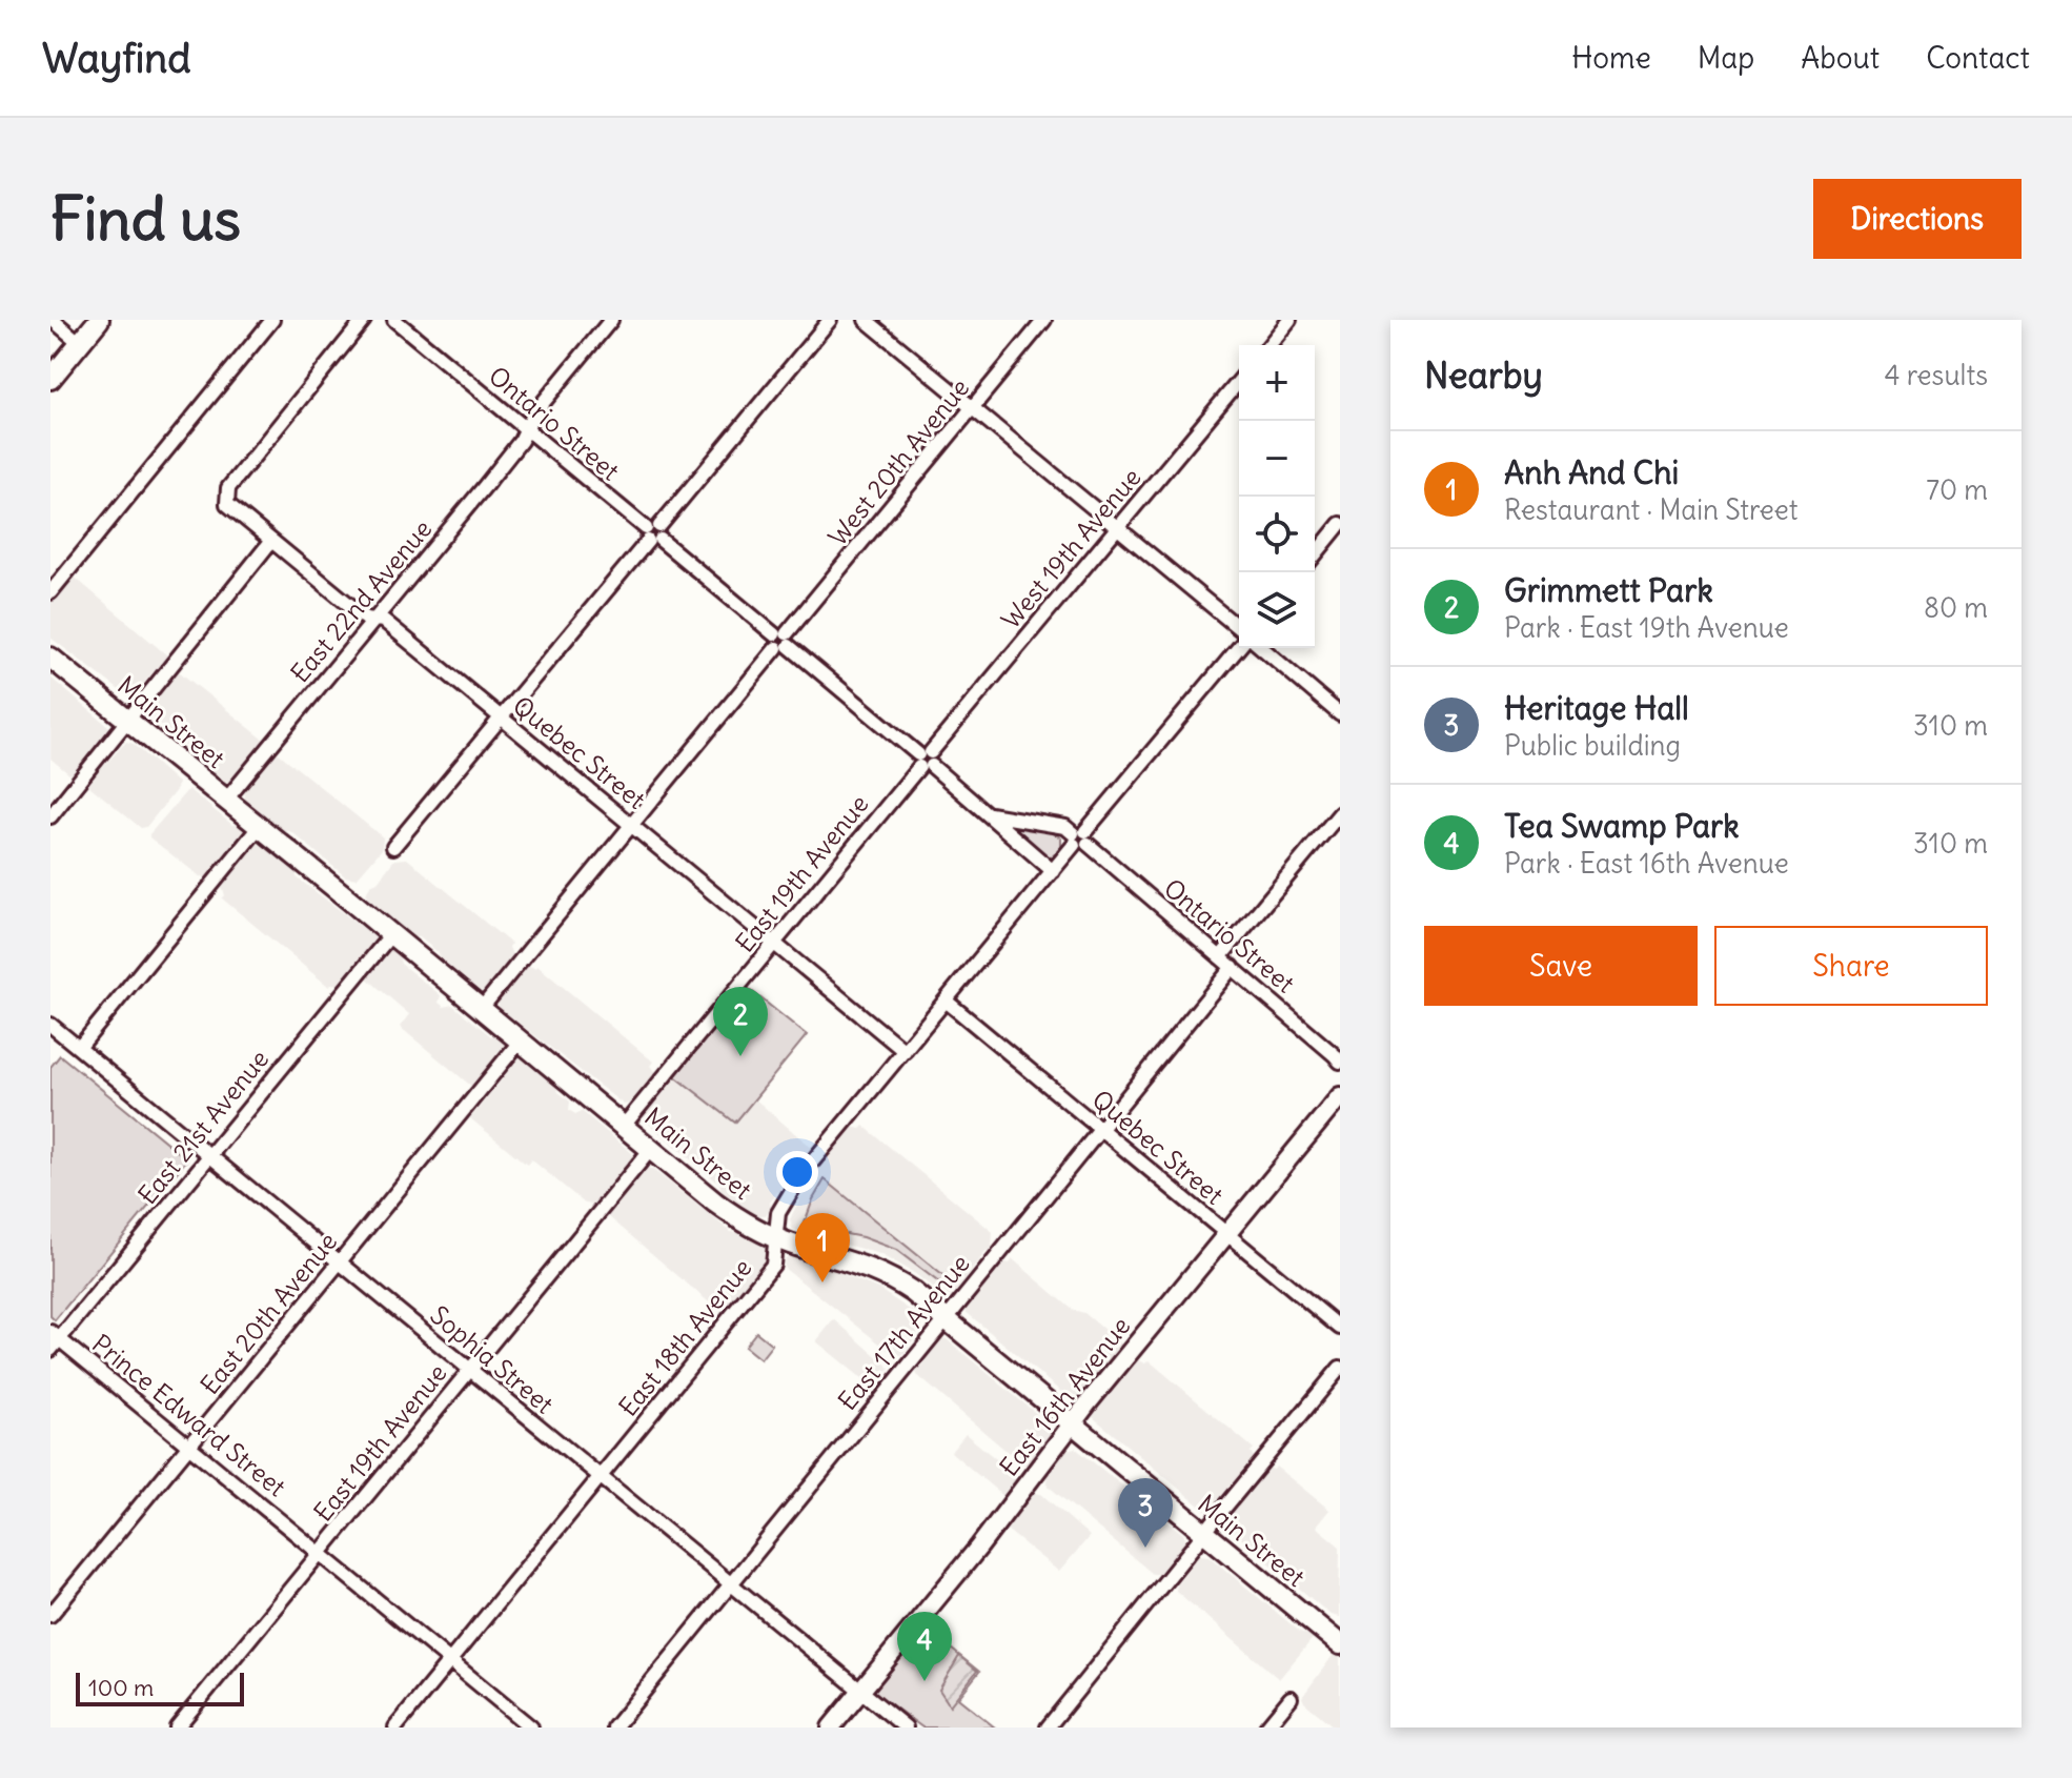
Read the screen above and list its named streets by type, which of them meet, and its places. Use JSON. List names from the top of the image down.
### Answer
{
  "streets": {
    "main road": ["Main Street"],
    "street": [
      "Ontario Street",
      "West 20th Avenue",
      "West 19th Avenue",
      "East 22nd Avenue",
      "Quebec Street",
      "East 19th Avenue",
      "East 21st Avenue",
      "East 20th Avenue",
      "East 17th Avenue",
      "East 18th Avenue",
      "Sophia Street",
      "East 16th Avenue",
      "Prince Edward Street"
    ]
  },
  "crossings": [
    ["Ontario Street", "West 20th Avenue"],
    ["Ontario Street", "West 19th Avenue"],
    ["Ontario Street", "East 22nd Avenue"],
    ["Ontario Street", "East 19th Avenue"],
    ["Ontario Street", "East 17th Avenue"],
    ["Ontario Street", "East 18th Avenue"],
    ["West 19th Avenue", "East 19th Avenue"],
    ["East 22nd Avenue", "Main Street"],
    ["East 22nd Avenue", "Quebec Street"],
    ["Main Street", "East 19th Avenue"],
    ["Main Street", "East 21st Avenue"],
    ["Main Street", "East 20th Avenue"],
    ["Main Street", "East 17th Avenue"],
    ["Main Street", "East 18th Avenue"],
    ["Main Street", "East 16th Avenue"],
    ["Quebec Street", "East 19th Avenue"],
    ["Quebec Street", "East 17th Avenue"],
    ["Quebec Street", "East 18th Avenue"],
    ["Quebec Street", "East 16th Avenue"],
    ["East 19th Avenue", "Sophia Street"],
    ["East 19th Avenue", "Prince Edward Street"],
    ["East 21st Avenue", "Sophia Street"],
    ["East 21st Avenue", "Prince Edward Street"],
    ["East 20th Avenue", "Sophia Street"],
    ["East 20th Avenue", "Prince Edward Street"],
    ["East 17th Avenue", "Sophia Street"],
    ["East 18th Avenue", "Sophia Street"],
    ["East 18th Avenue", "Prince Edward Street"],
    ["Sophia Street", "East 16th Avenue"]
  ],
  "scale_bar": "100 m",
  "page": {
    "header": "Wayfind",
    "nav": [
      "Home",
      "Map",
      "About",
      "Contact"
    ],
    "buttons": [
      "Directions",
      ["Save", "Share"]
    ],
    "title": "Find us",
    "heading": ["Nearby", "4 results"],
    "map_buttons": ["+", "−"],
    "list": [
      {
        "mark": "1",
        "name": "Anh And Chi",
        "note": "Restaurant · Main Street",
        "value": "70 m"
      },
      {
        "mark": "2",
        "name": "Grimmett Park",
        "note": "Park · East 19th Avenue",
        "value": "80 m"
      },
      {
        "mark": "3",
        "name": "Heritage Hall",
        "note": "Public building",
        "value": "310 m"
      },
      {
        "mark": "4",
        "name": "Tea Swamp Park",
        "note": "Park · East 16th Avenue",
        "value": "310 m"
      }
    ],
    "pins": [
      "2",
      "1",
      "3",
      "4"
    ],
    "scale": "100 m"
  }
}
